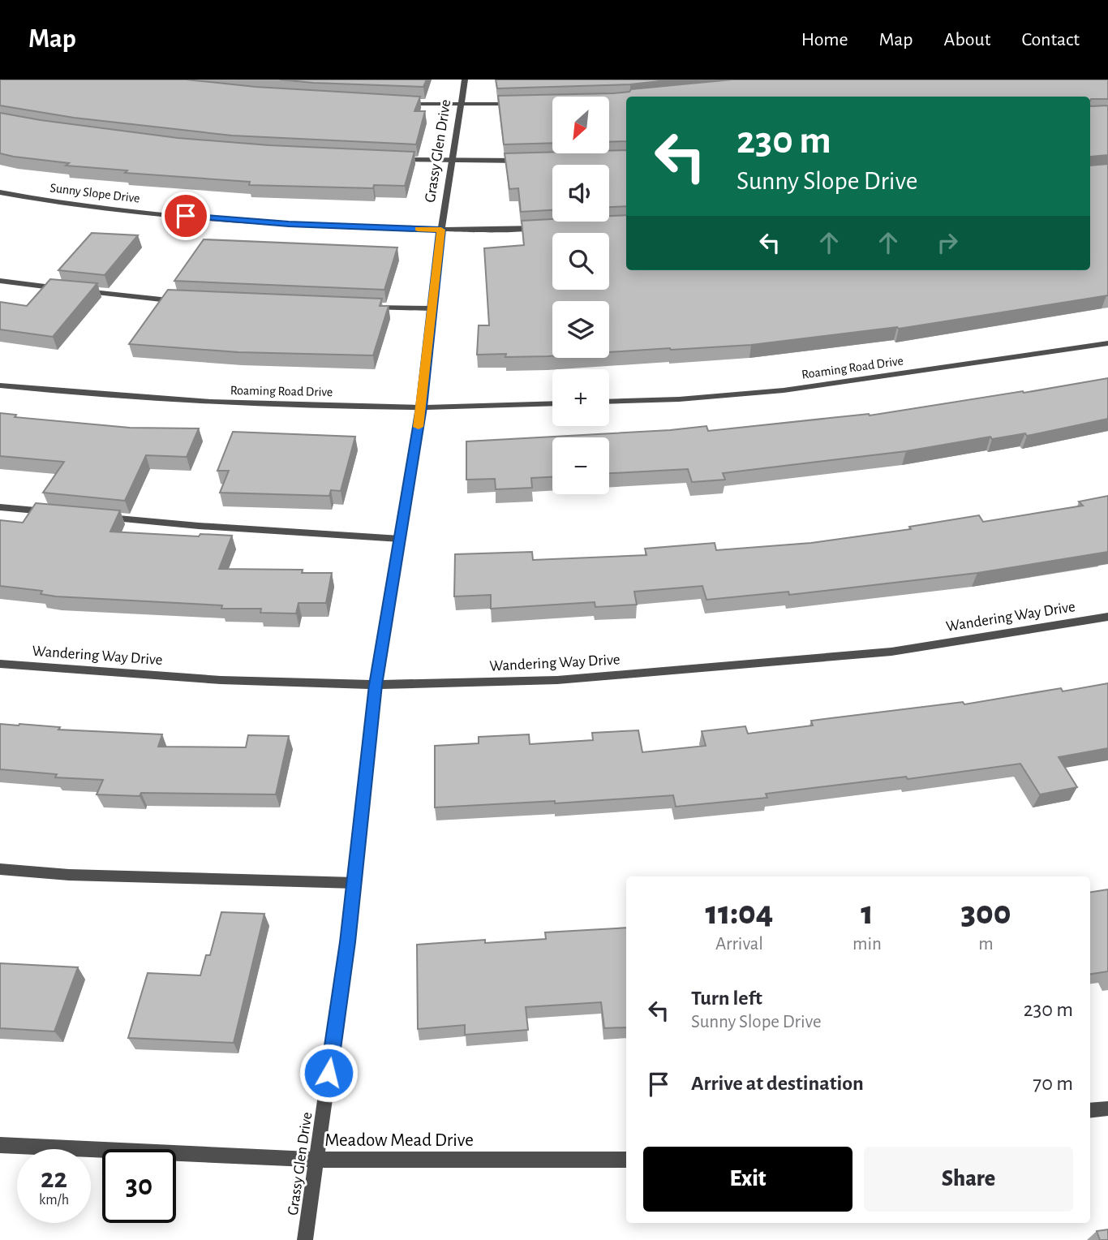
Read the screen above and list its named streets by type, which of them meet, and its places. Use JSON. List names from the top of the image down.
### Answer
{
  "streets": {
    "street": [
      "Grassy Glen Drive",
      "Sunny Slope Drive",
      "Roaming Road Drive",
      "Wandering Way Drive",
      "Meadow Mead Drive"
    ]
  },
  "crossings": [
    ["Grassy Glen Drive", "Sunny Slope Drive"],
    ["Grassy Glen Drive", "Roaming Road Drive"],
    ["Grassy Glen Drive", "Wandering Way Drive"],
    ["Grassy Glen Drive", "Meadow Mead Drive"]
  ],
  "north": "bottom left",
  "page": {
    "header": "Map",
    "nav": [
      "Home",
      "Map",
      "About",
      "Contact"
    ],
    "map_buttons": ["+", "−"],
    "turn": ["230 m", "Sunny Slope Drive"],
    "eta": [
      "11:04",
      "Arrival",
      "1",
      "min",
      "300",
      "m"
    ],
    "list": [
      {
        "name": "Turn left",
        "note": "Sunny Slope Drive",
        "value": "230 m"
      },
      {
        "name": "Arrive at destination",
        "value": "70 m"
      }
    ],
    "buttons": ["Exit", "Share"],
    "speed": "22 km/h",
    "limit": "30"
  }
}
